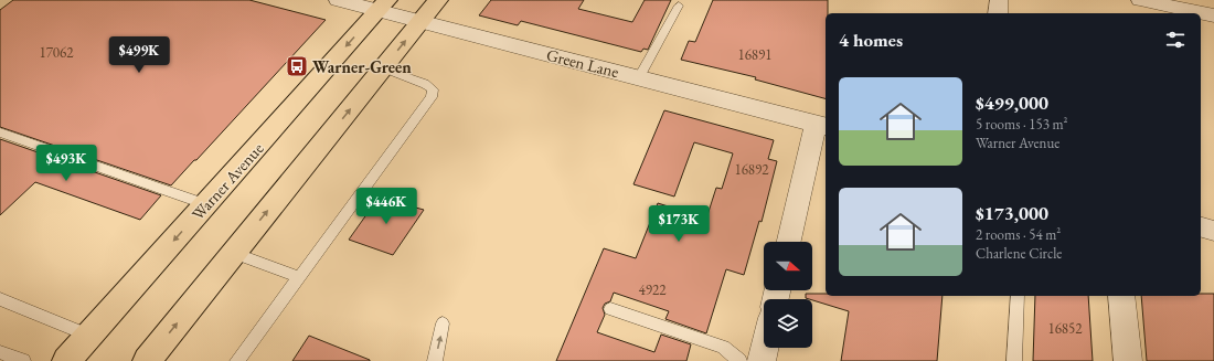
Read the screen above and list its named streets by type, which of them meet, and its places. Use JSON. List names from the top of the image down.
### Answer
{
  "streets": {
    "main road": ["Warner Avenue"],
    "street": ["Green Lane"]
  },
  "crossings": [
    ["Green Lane", "Warner Avenue"]
  ],
  "places": {
    "bus stop": ["Warner-Green"]
  },
  "house_numbers": [
    "17062",
    "16891",
    "16892",
    "4922",
    "16852"
  ],
  "north": "right",
  "page": {
    "heading": "4 homes",
    "price": [
      "$499K",
      "$493K",
      "$446K",
      "$173K"
    ],
    "list": [
      {
        "name": "$499,000",
        "note": "5 rooms · 153 m² · Warner Avenue"
      },
      {
        "name": "$173,000",
        "note": "2 rooms · 54 m² · Charlene Circle"
      }
    ]
  }
}
